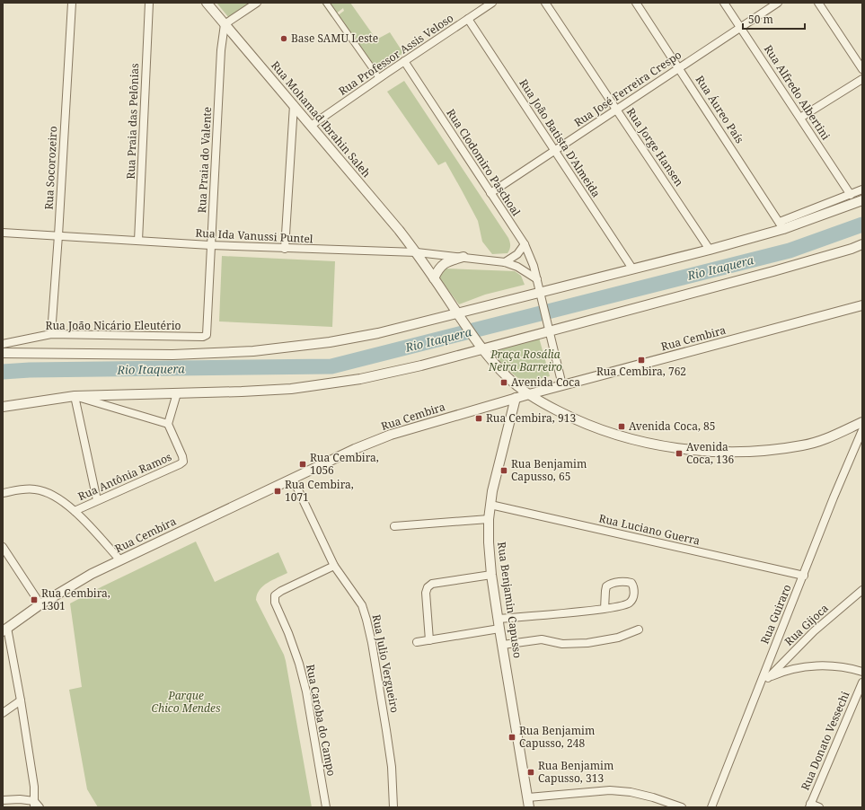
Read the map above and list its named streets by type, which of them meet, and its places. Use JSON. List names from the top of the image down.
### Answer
{
  "streets": {
    "street": [
      "Rua Professor Assis Veloso",
      "Rua José Ferreira Crespo",
      "Rua Alfredo Albertini",
      "Rua Áureo País",
      "Rua Mohamad Ibrahin Saleh",
      "Rua Praia das Pelônias",
      "Rua João Batista D'Almeida",
      "Rua Jorge Hansen",
      "Rua Praia do Valente",
      "Rua Clodomiro Paschoal",
      "Rua Socorozeiro",
      "Rua Ida Vanussi Puntel",
      "Rua João Nicário Eleutério",
      "Rua Cembira",
      "Rua Antônia Ramos",
      "Rua Luciano Guerra",
      "Rua Benjamin Capusso",
      "Rua Guiraro",
      "Rua Gijoca",
      "Rua Julio Vergueiro",
      "Rua Caroba do Campo",
      "Rua Donato Vessechi"
    ]
  },
  "crossings": [
    ["Rua Professor Assis Veloso", "Rua Mohamad Ibrahin Saleh"],
    ["Rua Professor Assis Veloso", "Rua João Batista D'Almeida"],
    ["Rua Professor Assis Veloso", "Rua Clodomiro Paschoal"],
    ["Rua José Ferreira Crespo", "Rua Alfredo Albertini"],
    ["Rua José Ferreira Crespo", "Rua Áureo País"],
    ["Rua José Ferreira Crespo", "Rua João Batista D'Almeida"],
    ["Rua José Ferreira Crespo", "Rua Jorge Hansen"],
    ["Rua José Ferreira Crespo", "Rua Clodomiro Paschoal"],
    ["Rua Mohamad Ibrahin Saleh", "Rua Praia do Valente"],
    ["Rua Mohamad Ibrahin Saleh", "Rua Ida Vanussi Puntel"],
    ["Rua Praia das Pelônias", "Rua Ida Vanussi Puntel"],
    ["Rua Praia do Valente", "Rua Ida Vanussi Puntel"],
    ["Rua Praia do Valente", "Rua João Nicário Eleutério"],
    ["Rua Clodomiro Paschoal", "Rua Ida Vanussi Puntel"],
    ["Rua Socorozeiro", "Rua Ida Vanussi Puntel"],
    ["Rua Socorozeiro", "Rua João Nicário Eleutério"],
    ["Rua Cembira", "Rua Benjamin Capusso"],
    ["Rua Cembira", "Rua Julio Vergueiro"],
    ["Rua Luciano Guerra", "Rua Benjamin Capusso"],
    ["Rua Luciano Guerra", "Rua Guiraro"],
    ["Rua Julio Vergueiro", "Rua Caroba do Campo"]
  ],
  "water": ["Rio Itaquera"],
  "parks": ["Praça Rosália Neira Barreiro", "Parque Chico Mendes"],
  "places": {
    "other": ["Base SAMU Leste"],
    "transit": [
      "Rua Cembira, 762",
      "Avenida Coca",
      "Rua Cembira, 913",
      "Avenida Coca, 85",
      "Avenida Coca, 136",
      "Rua Cembira, 1056",
      "Rua Benjamim Capusso, 65",
      "Rua Cembira, 1071",
      "Rua Cembira, 1301",
      "Rua Benjamim Capusso, 248",
      "Rua Benjamim Capusso, 313"
    ]
  },
  "scale_bar": "50 m"
}
